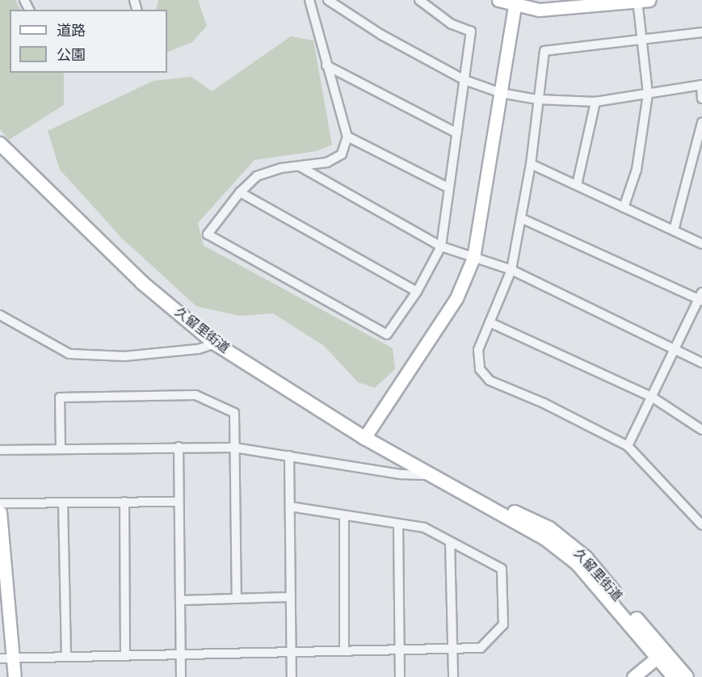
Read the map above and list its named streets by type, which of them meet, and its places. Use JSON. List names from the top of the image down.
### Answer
{
  "streets": {
    "main road": ["久留里街道"]
  },
  "legend": ["道路", "公園"]
}
